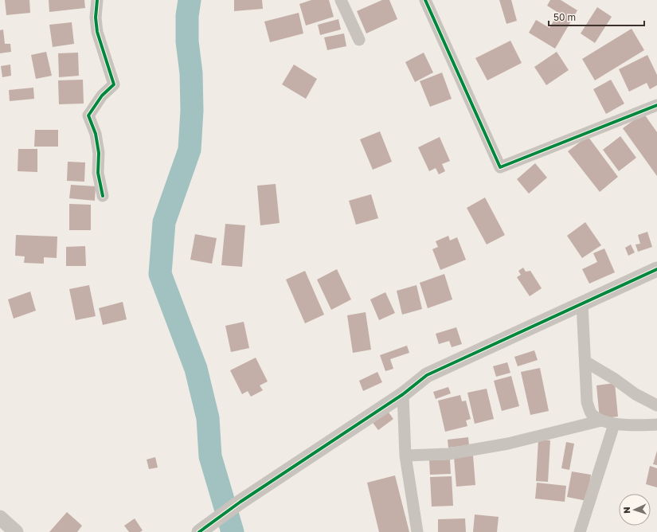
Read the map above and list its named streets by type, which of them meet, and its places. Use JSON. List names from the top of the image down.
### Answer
{
  "scale_bar": "50 m",
  "north": "left"
}
